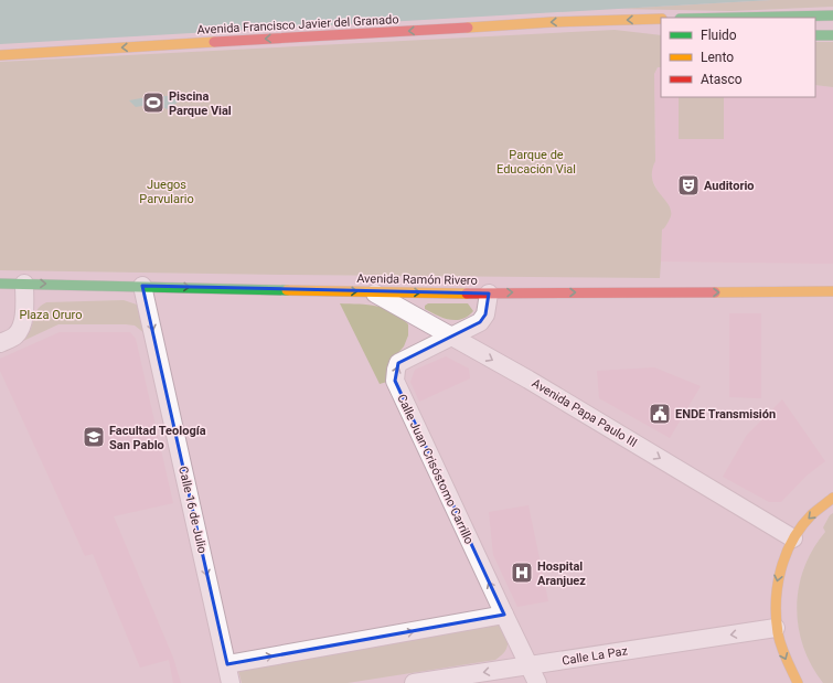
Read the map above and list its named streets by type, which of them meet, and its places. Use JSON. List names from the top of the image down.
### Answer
{
  "streets": {
    "main road": ["Avenida Francisco Javier del Granado", "Avenida Ramón Rivero"],
    "street": [
      "Avenida Papa Paulo III",
      "Calle Juan Crisóstomo Carrillo",
      "Calle 16 de Julio",
      "Calle La Paz"
    ]
  },
  "crossings": [
    ["Avenida Ramón Rivero", "Avenida Papa Paulo III"],
    ["Avenida Ramón Rivero", "Calle Juan Crisóstomo Carrillo"],
    ["Avenida Ramón Rivero", "Calle 16 de Julio"],
    ["Avenida Papa Paulo III", "Calle Juan Crisóstomo Carrillo"],
    ["Calle Juan Crisóstomo Carrillo", "Calle La Paz"]
  ],
  "one_way": [
    "Avenida Francisco Javier del Granado",
    "Avenida Ramón Rivero",
    "Avenida Papa Paulo III",
    "Calle Juan Crisóstomo Carrillo",
    "Calle 16 de Julio",
    "Calle La Paz"
  ],
  "parks": ["Parque de Educación Vial", "Juegos Parvulario", "Plaza Oruro"],
  "places": {
    "sports": ["Piscina Parque Vial"],
    "theatre": ["Auditorio"],
    "public building": ["ENDE Transmisión"],
    "school or university": ["Facultad Teología San Pablo"],
    "hospital": ["Hospital Aranjuez"]
  },
  "legend": ["Fluido", "Lento", "Atasco"]
}
